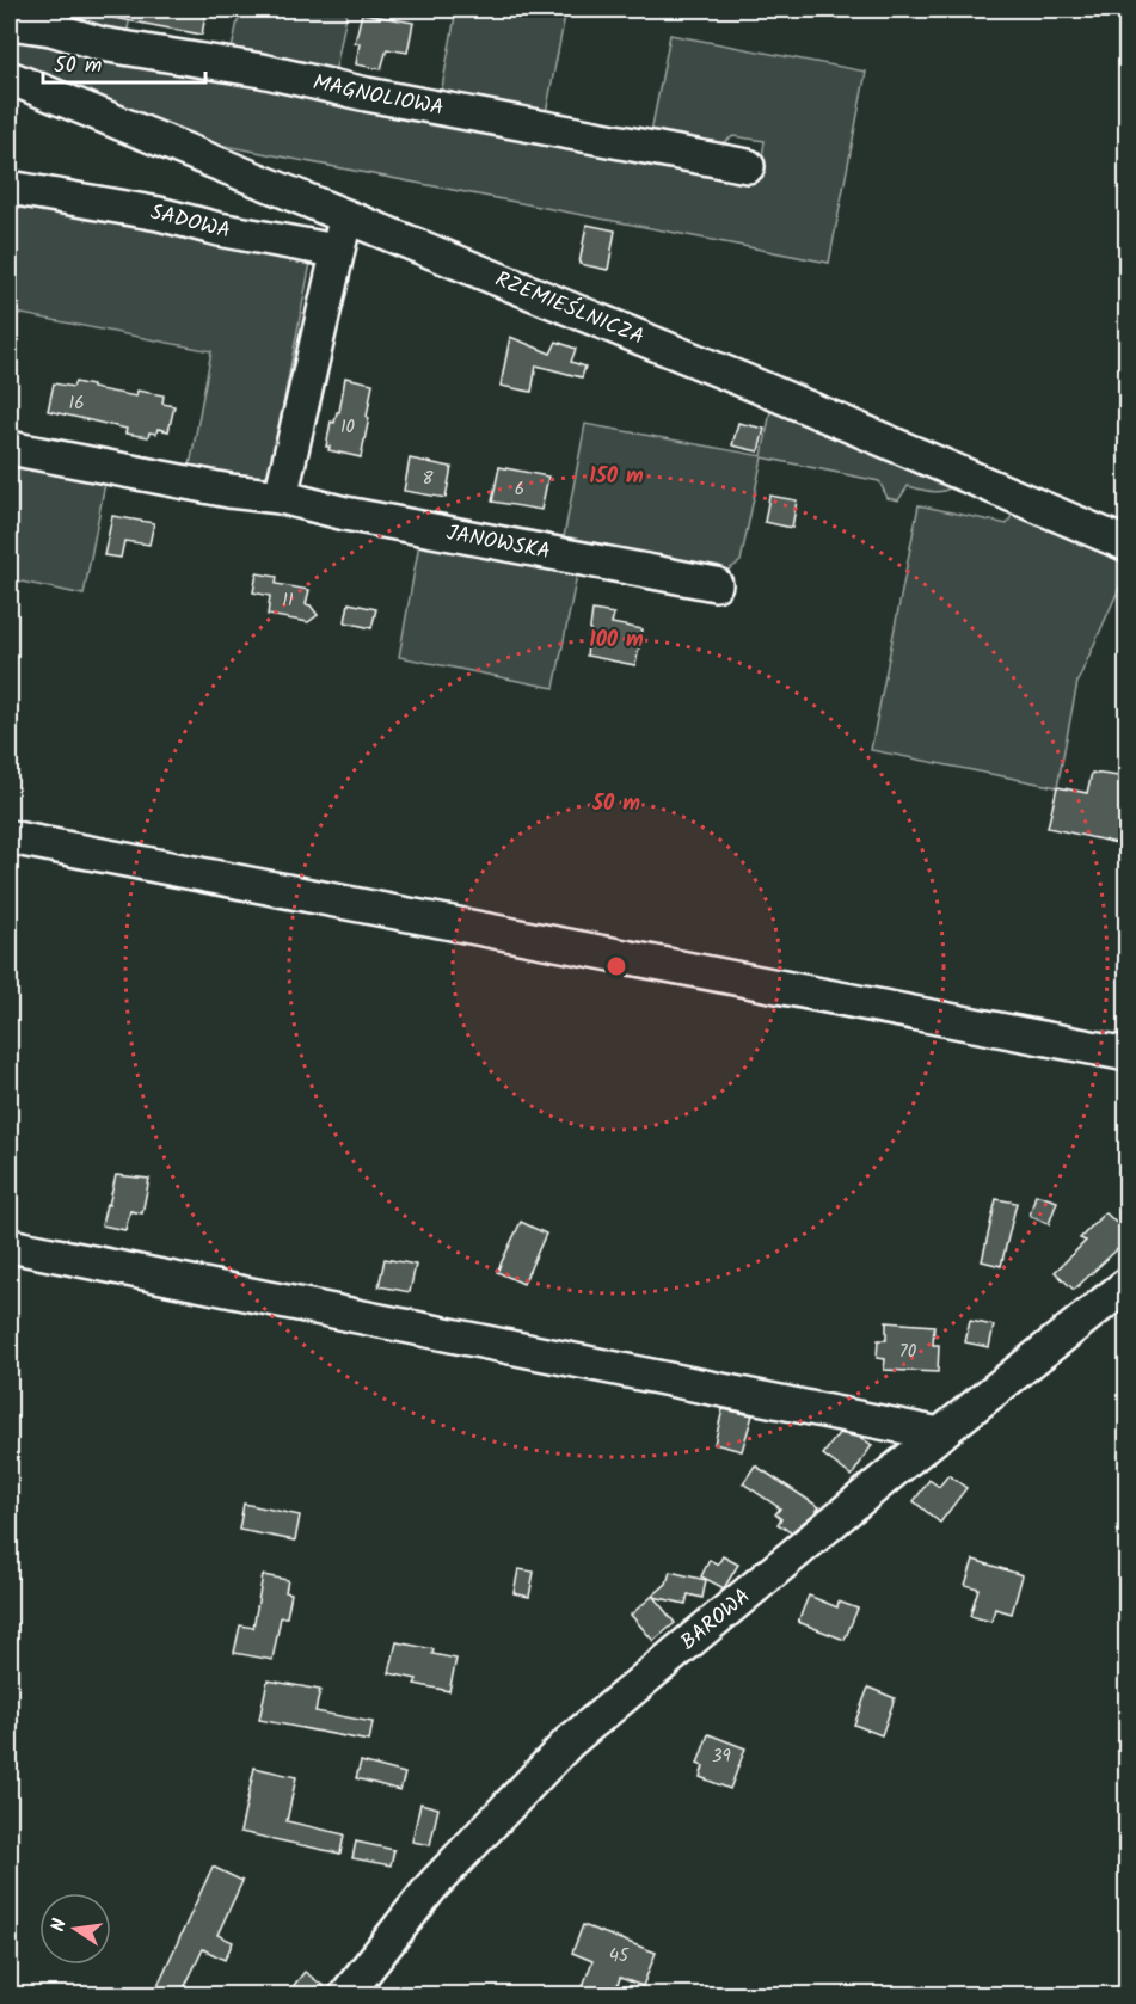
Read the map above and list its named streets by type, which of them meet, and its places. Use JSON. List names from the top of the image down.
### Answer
{
  "streets": {
    "street": [
      "MAGNOLIOWA",
      "SADOWA",
      "RZEMIEŚLNICZA",
      "JANOWSKA",
      "BAROWA"
    ]
  },
  "house_numbers": [
    "16",
    "10",
    "8",
    "6",
    "11",
    "70",
    "39",
    "45"
  ],
  "scale_bar": "50 m",
  "north": "left",
  "rings": ["150 m", "100 m", "50 m"]
}
